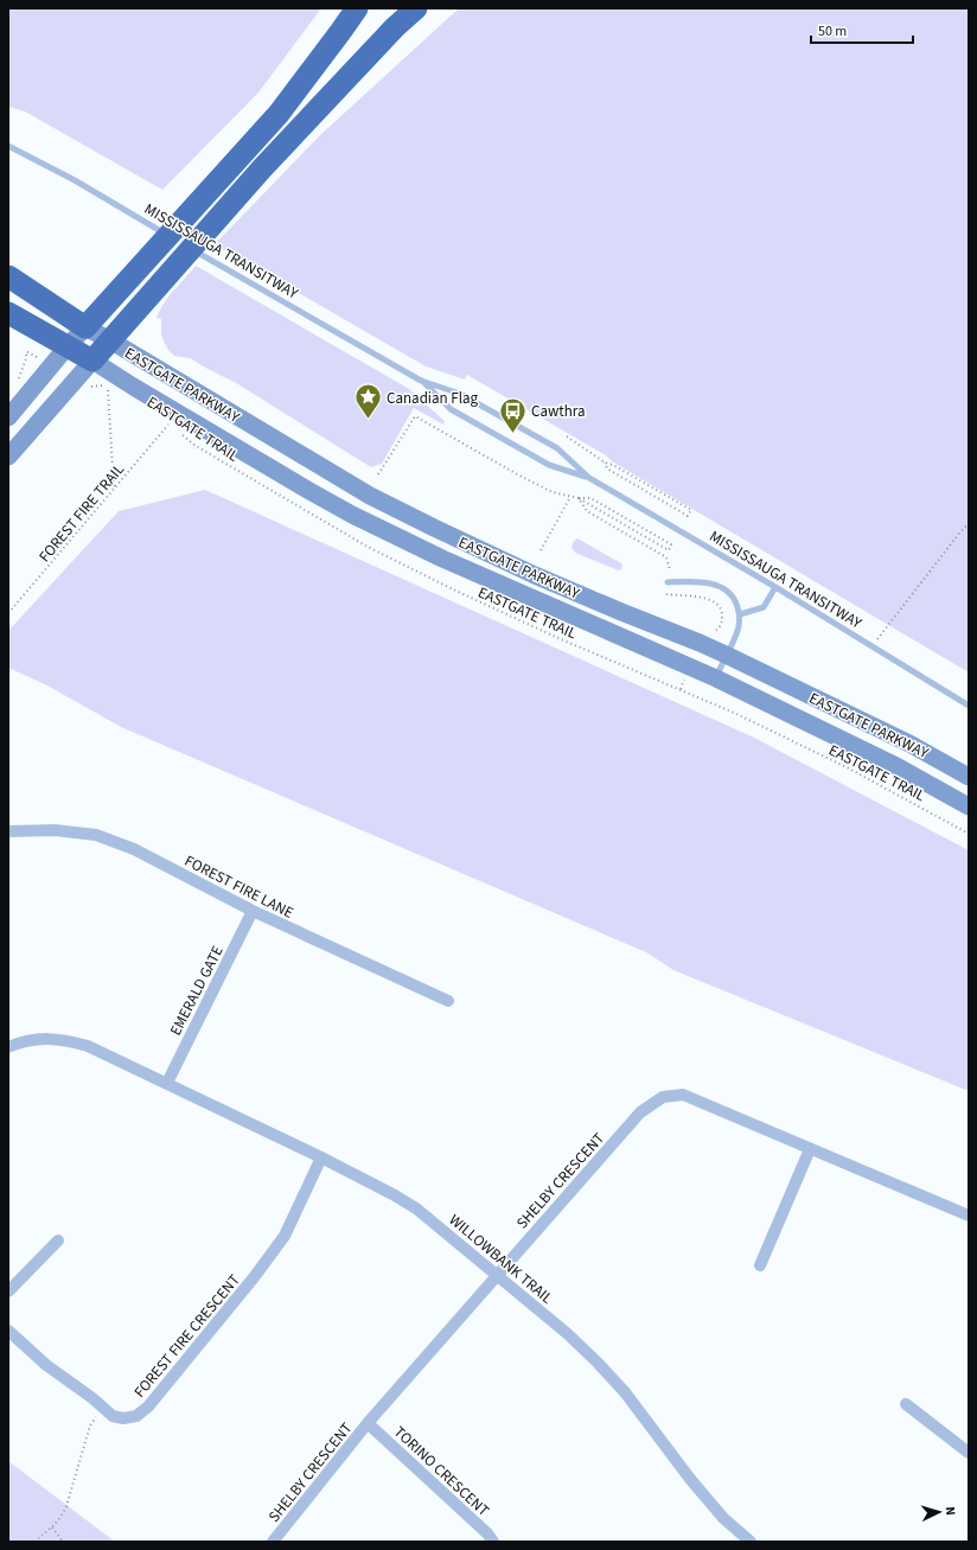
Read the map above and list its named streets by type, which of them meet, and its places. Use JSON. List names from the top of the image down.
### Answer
{
  "streets": {
    "main road": ["EASTGATE PARKWAY"],
    "street": [
      "FOREST FIRE LANE",
      "EMERALD GATE",
      "SHELBY CRESCENT",
      "WILLOWBANK TRAIL",
      "FOREST FIRE CRESCENT",
      "TORINO CRESCENT"
    ],
    "lane": ["MISSISSAUGA TRANSITWAY"],
    "path": ["EASTGATE TRAIL", "FOREST FIRE TRAIL"]
  },
  "crossings": [
    ["EASTGATE TRAIL", "FOREST FIRE TRAIL"],
    ["FOREST FIRE LANE", "EMERALD GATE"],
    ["EMERALD GATE", "WILLOWBANK TRAIL"],
    ["SHELBY CRESCENT", "WILLOWBANK TRAIL"],
    ["SHELBY CRESCENT", "TORINO CRESCENT"],
    ["WILLOWBANK TRAIL", "FOREST FIRE CRESCENT"]
  ],
  "places": {
    "place": ["Canadian Flag"],
    "bus stop": ["Cawthra"]
  },
  "scale_bar": "50 m",
  "north": "right"
}
